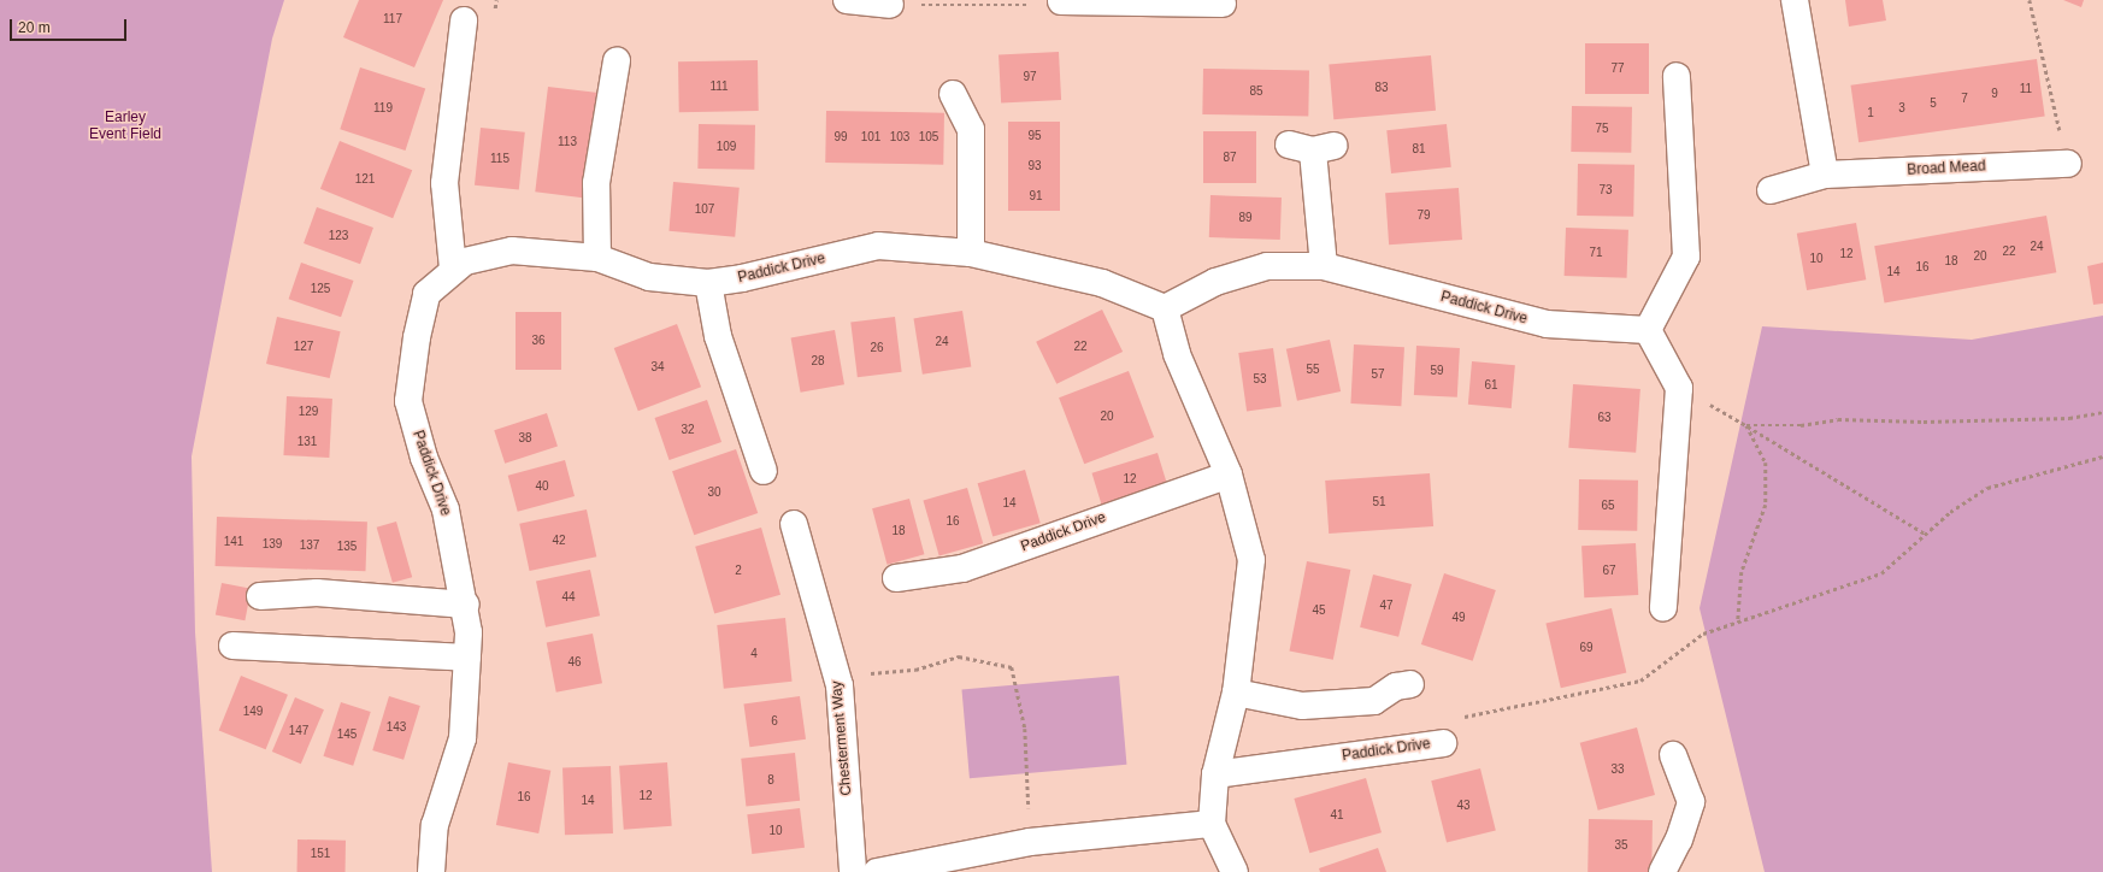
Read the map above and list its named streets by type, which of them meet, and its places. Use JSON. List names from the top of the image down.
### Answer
{
  "streets": {
    "street": ["Broad Mead", "Paddick Drive", "Chesterment Way"]
  },
  "parks": ["Earley Event Field"],
  "house_numbers": [
    "117",
    "77",
    "97",
    "111",
    "83",
    "11",
    "85",
    "9",
    "7",
    "5",
    "119",
    "3",
    "1",
    "75",
    "95",
    "99",
    "101",
    "103",
    "105",
    "113",
    "109",
    "81",
    "87",
    "115",
    "93",
    "121",
    "73",
    "91",
    "107",
    "79",
    "89",
    "123",
    "24",
    "22",
    "71",
    "12",
    "20",
    "10",
    "18",
    "16",
    "14",
    "125",
    "36",
    "24",
    "127",
    "22",
    "26",
    "28",
    "34",
    "55",
    "59",
    "57",
    "53",
    "61",
    "129",
    "20",
    "63",
    "32",
    "38",
    "131",
    "12",
    "40",
    "30",
    "51",
    "14",
    "65",
    "16",
    "18",
    "42",
    "141",
    "139",
    "137",
    "135",
    "2",
    "67",
    "44",
    "47",
    "45",
    "49",
    "69",
    "4",
    "46",
    "149",
    "6",
    "143",
    "147",
    "145",
    "33",
    "8",
    "12",
    "16",
    "14",
    "43",
    "41",
    "10",
    "35",
    "151"
  ],
  "scale_bar": "20 m"
}
